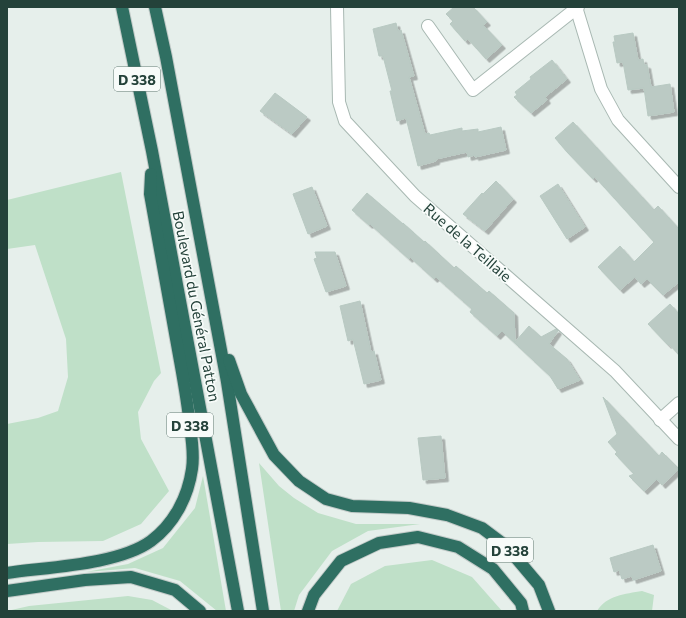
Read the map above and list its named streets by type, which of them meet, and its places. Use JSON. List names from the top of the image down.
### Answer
{
  "streets": {
    "highway": ["D 338", "Boulevard du Général Patton"],
    "street": ["Rue de la Teillaie"]
  },
  "crossings": [
    ["D 338", "Boulevard du Général Patton"]
  ]
}
